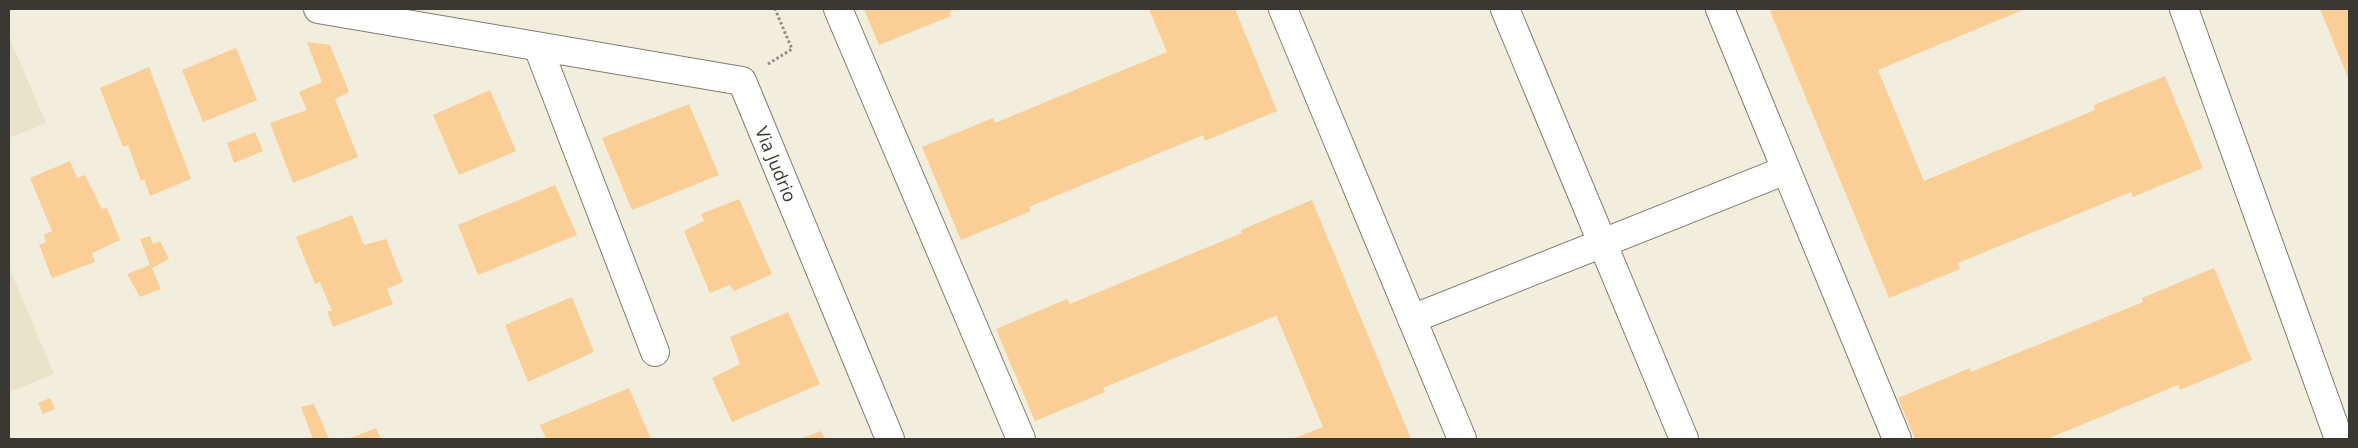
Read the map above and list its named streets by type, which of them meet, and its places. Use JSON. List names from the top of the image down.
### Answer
{
  "streets": {
    "street": ["Via Judrio"]
  }
}
